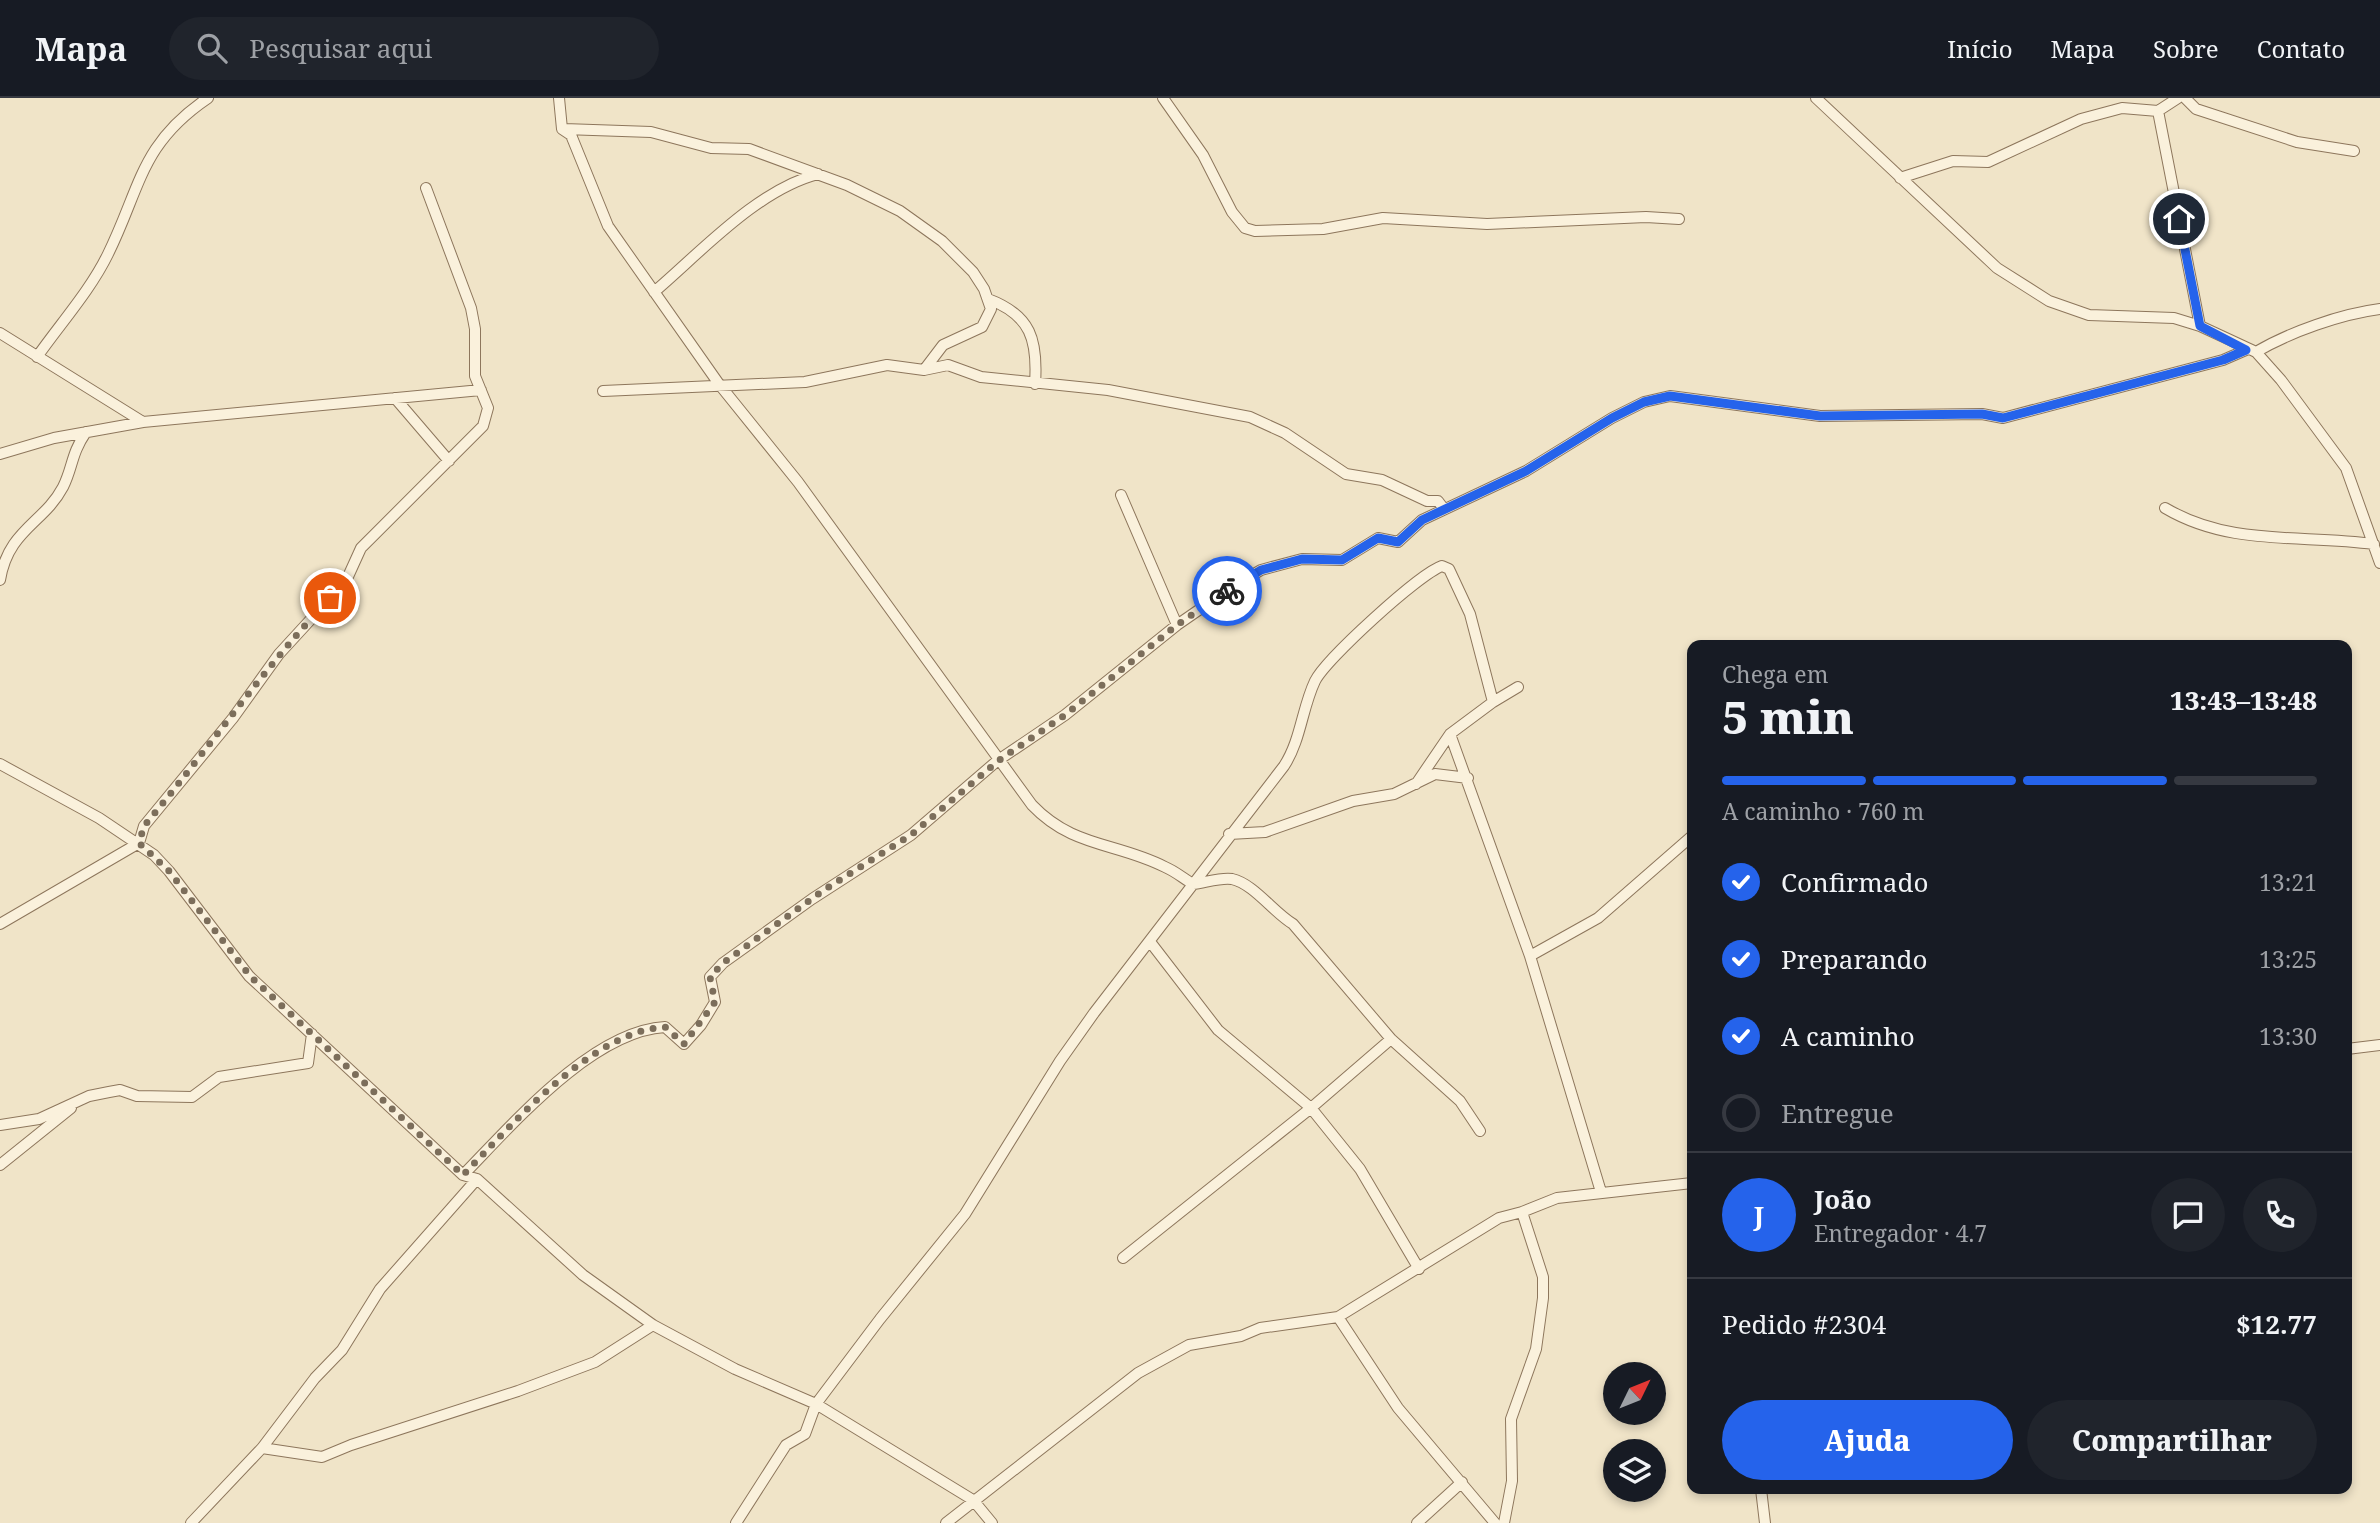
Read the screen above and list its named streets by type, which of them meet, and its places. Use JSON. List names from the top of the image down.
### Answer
{
  "north": "top right",
  "page": {
    "header": "Mapa",
    "search": "Pesquisar aqui",
    "nav": [
      "Início",
      "Mapa",
      "Sobre",
      "Contato"
    ],
    "heading": ["5 min", "Chega em", "13:43–13:48"],
    "panel": [
      "João",
      "Entregador · 4.7",
      "Pedido #2304",
      "$12.77"
    ],
    "bar": "A caminho · 760 m",
    "list": [
      ["Confirmado", "13:21"],
      ["Preparando", "13:25"],
      ["A caminho", "13:30"],
      "Entregue"
    ],
    "round": "J",
    "buttons": ["Ajuda", "Compartilhar"]
  }
}
